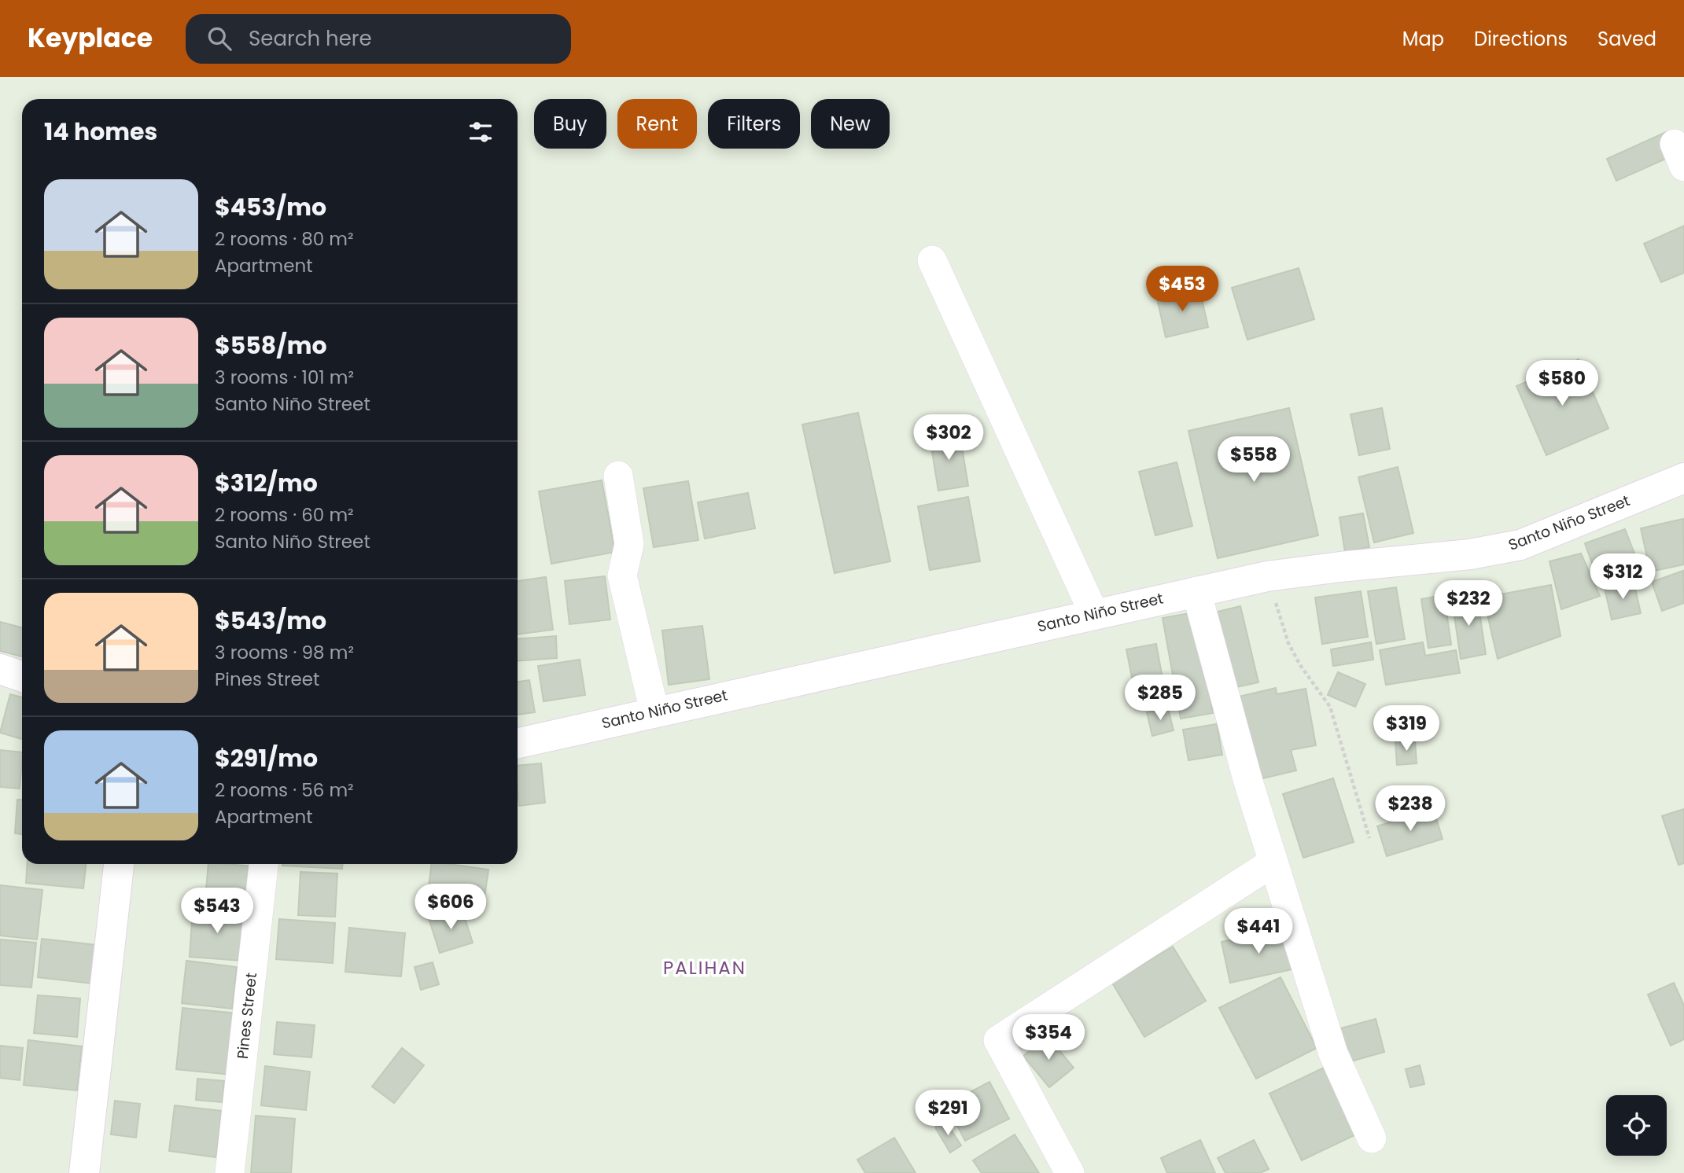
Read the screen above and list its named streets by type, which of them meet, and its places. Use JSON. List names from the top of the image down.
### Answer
{
  "streets": {
    "street": ["Santo Niño Street", "Pines Street"]
  },
  "districts": ["PALIHAN"],
  "page": {
    "header": "Keyplace",
    "search": "Search here",
    "nav": ["Map", "Directions", "Saved"],
    "chip": [
      "Buy",
      "Rent",
      "Filters",
      "New"
    ],
    "heading": "14 homes",
    "list": [
      {
        "name": "$453/mo",
        "note": "2 rooms · 80 m² · Apartment"
      },
      {
        "name": "$558/mo",
        "note": "3 rooms · 101 m² · Santo Niño Street"
      },
      {
        "name": "$312/mo",
        "note": "2 rooms · 60 m² · Santo Niño Street"
      },
      {
        "name": "$543/mo",
        "note": "3 rooms · 98 m² · Pines Street"
      },
      {
        "name": "$291/mo",
        "note": "2 rooms · 56 m² · Apartment"
      }
    ],
    "price": [
      "$453",
      "$580",
      "$302",
      "$558",
      "$312",
      "$232",
      "$285",
      "$319",
      "$238",
      "$606",
      "$543",
      "$441",
      "$354",
      "$291"
    ]
  }
}
